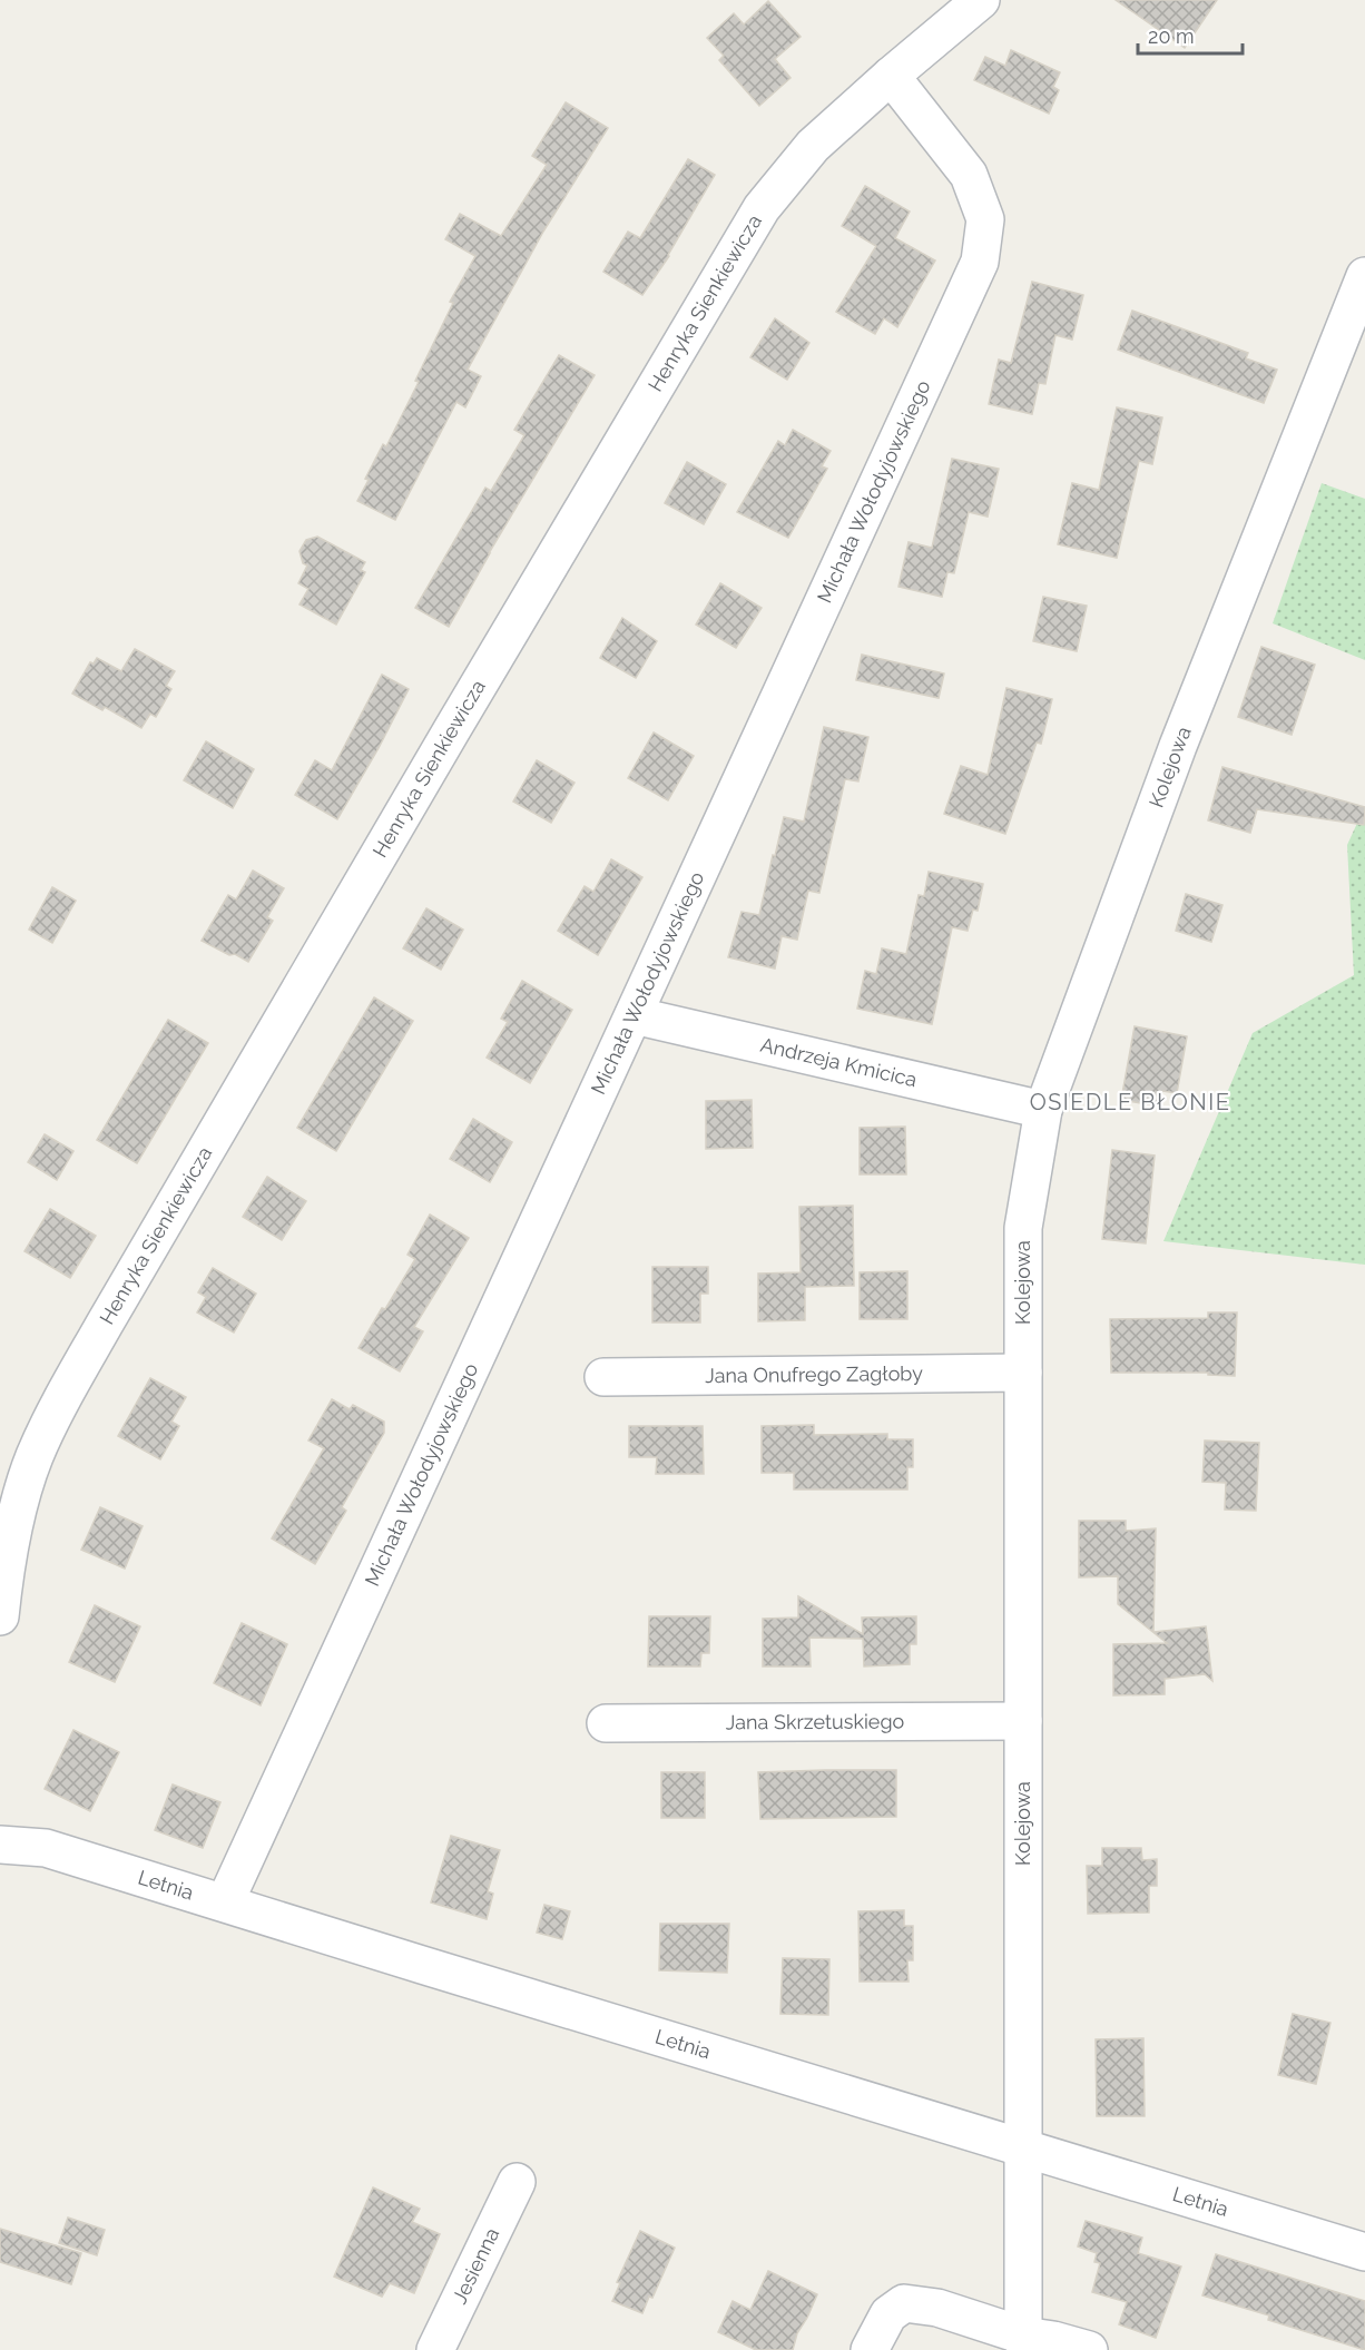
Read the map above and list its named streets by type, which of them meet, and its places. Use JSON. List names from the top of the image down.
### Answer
{
  "streets": {
    "street": [
      "Henryka Sienkiewicza",
      "Michała Wołodyjowskiego",
      "Kolejowa",
      "Andrzeja Kmicica",
      "Jana Onufrego Zagłoby",
      "Jana Skrzetuskiego",
      "Letnia",
      "Jesienna"
    ]
  },
  "crossings": [
    ["Henryka Sienkiewicza", "Michała Wołodyjowskiego"],
    ["Michała Wołodyjowskiego", "Andrzeja Kmicica"],
    ["Michała Wołodyjowskiego", "Letnia"],
    ["Kolejowa", "Andrzeja Kmicica"],
    ["Kolejowa", "Jana Onufrego Zagłoby"],
    ["Kolejowa", "Jana Skrzetuskiego"],
    ["Kolejowa", "Letnia"]
  ],
  "districts": ["OSIEDLE BŁONIE"],
  "scale_bar": "20 m"
}
